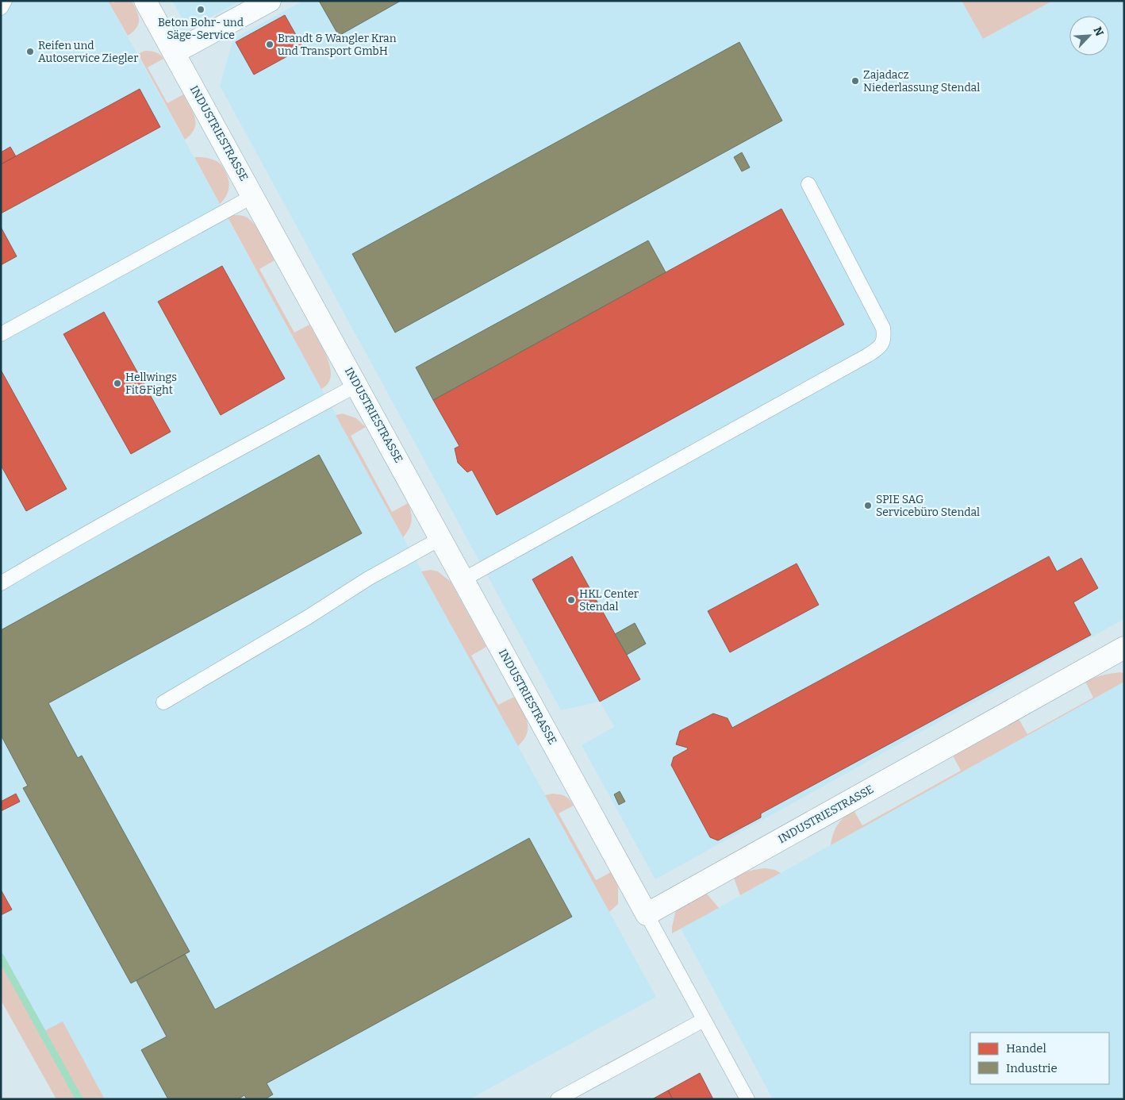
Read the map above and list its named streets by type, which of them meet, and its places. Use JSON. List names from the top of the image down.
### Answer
{
  "streets": {
    "street": ["INDUSTRIESTRASSE"]
  },
  "places": [
    "Beton Bohr- und Säge-Service",
    "Brandt & Wangler Kran und Transport GmbH",
    "Reifen und Autoservice Ziegler",
    "Zajadacz Niederlassung Stendal",
    "Hellwings Fit&Fight",
    "SPIE SAG Servicebüro Stendal",
    "HKL Center Stendal"
  ],
  "legend": ["Handel", "Industrie"],
  "north": "top right"
}
